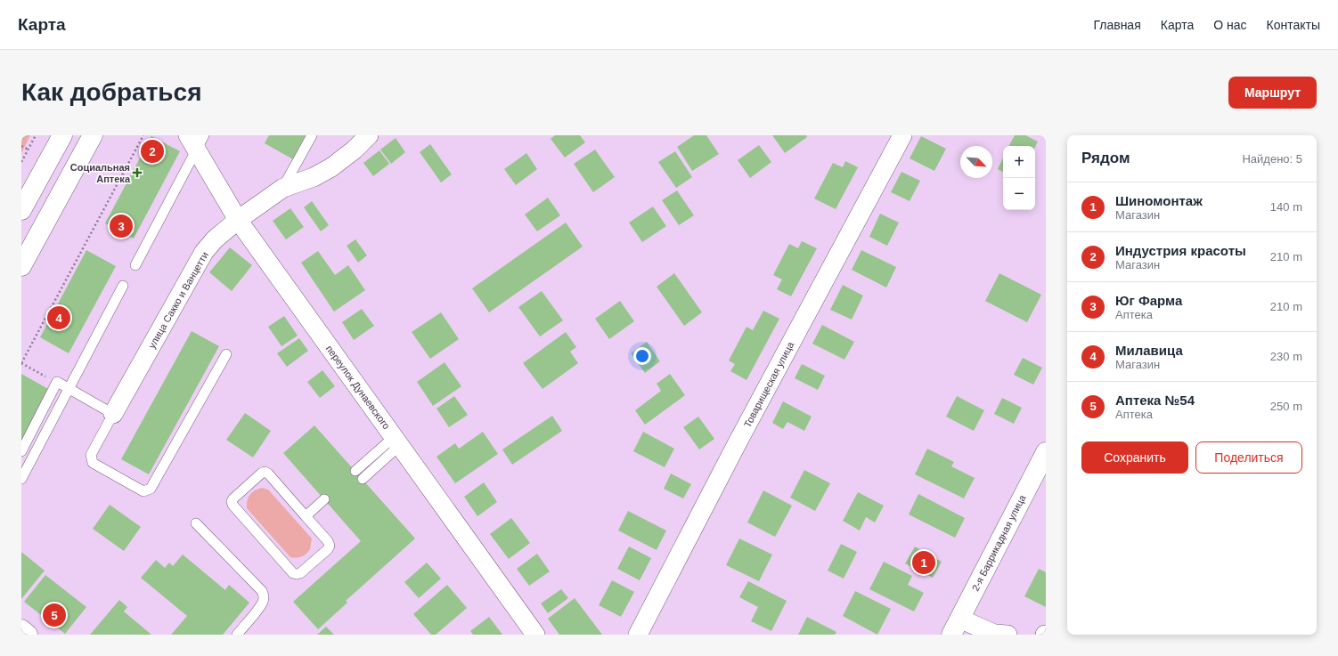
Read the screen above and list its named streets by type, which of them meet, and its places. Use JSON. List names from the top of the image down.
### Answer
{
  "streets": {
    "main road": ["2-я Баррикадная улица"],
    "street": ["улица Сакко и Ванцетти", "Товарищеская улица", "переулок Дунаевского"]
  },
  "crossings": [
    ["улица Сакко и Ванцетти", "переулок Дунаевского"]
  ],
  "places": {
    "health": ["Социальная Аптека"]
  },
  "north": "bottom right",
  "page": {
    "header": "Карта",
    "nav": [
      "Главная",
      "Карта",
      "О нас",
      "Контакты"
    ],
    "buttons": [
      "Маршрут",
      ["Сохранить", "Поделиться"]
    ],
    "title": "Как добраться",
    "heading": ["Рядом", "Найдено: 5"],
    "pins": [
      "2",
      "3",
      "4",
      "1",
      "5"
    ],
    "map_buttons": ["+", "−"],
    "list": [
      {
        "mark": "1",
        "name": "Шиномонтаж",
        "note": "Магазин",
        "value": "140 m"
      },
      {
        "mark": "2",
        "name": "Индустрия красоты",
        "note": "Магазин",
        "value": "210 m"
      },
      {
        "mark": "3",
        "name": "Юг Фарма",
        "note": "Аптека",
        "value": "210 m"
      },
      {
        "mark": "4",
        "name": "Милавица",
        "note": "Магазин",
        "value": "230 m"
      },
      {
        "mark": "5",
        "name": "Аптека №54",
        "note": "Аптека",
        "value": "250 m"
      }
    ]
  }
}
